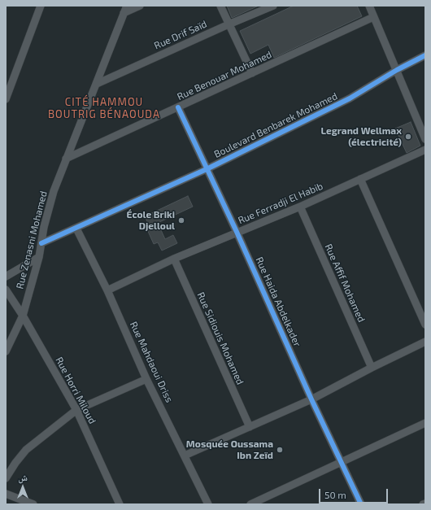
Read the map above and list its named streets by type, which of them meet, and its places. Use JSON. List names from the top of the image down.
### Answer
{
  "streets": {
    "street": [
      "Rue Drif Saïd",
      "Rue Benouar Mohamed",
      "Boulevard Benbarek Mohamed",
      "Rue Ferradji El Habib",
      "Rue Zenasni Mohamed",
      "Rue Affif Mohamed",
      "Rue Haida Abdelkader",
      "Rue Sidiouis Mohamed",
      "Rue Mahdaoui Driss",
      "Rue Horri Miloud"
    ]
  },
  "crossings": [
    ["Rue Drif Saïd", "Rue Zenasni Mohamed"],
    ["Rue Benouar Mohamed", "Rue Zenasni Mohamed"],
    ["Rue Benouar Mohamed", "Rue Haida Abdelkader"],
    ["Boulevard Benbarek Mohamed", "Rue Zenasni Mohamed"],
    ["Boulevard Benbarek Mohamed", "Rue Haida Abdelkader"],
    ["Boulevard Benbarek Mohamed", "Rue Mahdaoui Driss"],
    ["Rue Ferradji El Habib", "Rue Affif Mohamed"],
    ["Rue Ferradji El Habib", "Rue Haida Abdelkader"],
    ["Rue Ferradji El Habib", "Rue Sidiouis Mohamed"],
    ["Rue Ferradji El Habib", "Rue Mahdaoui Driss"],
    ["Rue Zenasni Mohamed", "Rue Horri Miloud"]
  ],
  "districts": ["CITÉ HAMMOU BOUTRIG BÉNAOUDA"],
  "places": ["Legrand Wellmax (électricité)", "École Briki Djelloul", "Mosquée Oussama Ibn Zeïd"],
  "scale_bar": "50 m",
  "north": "top"
}
